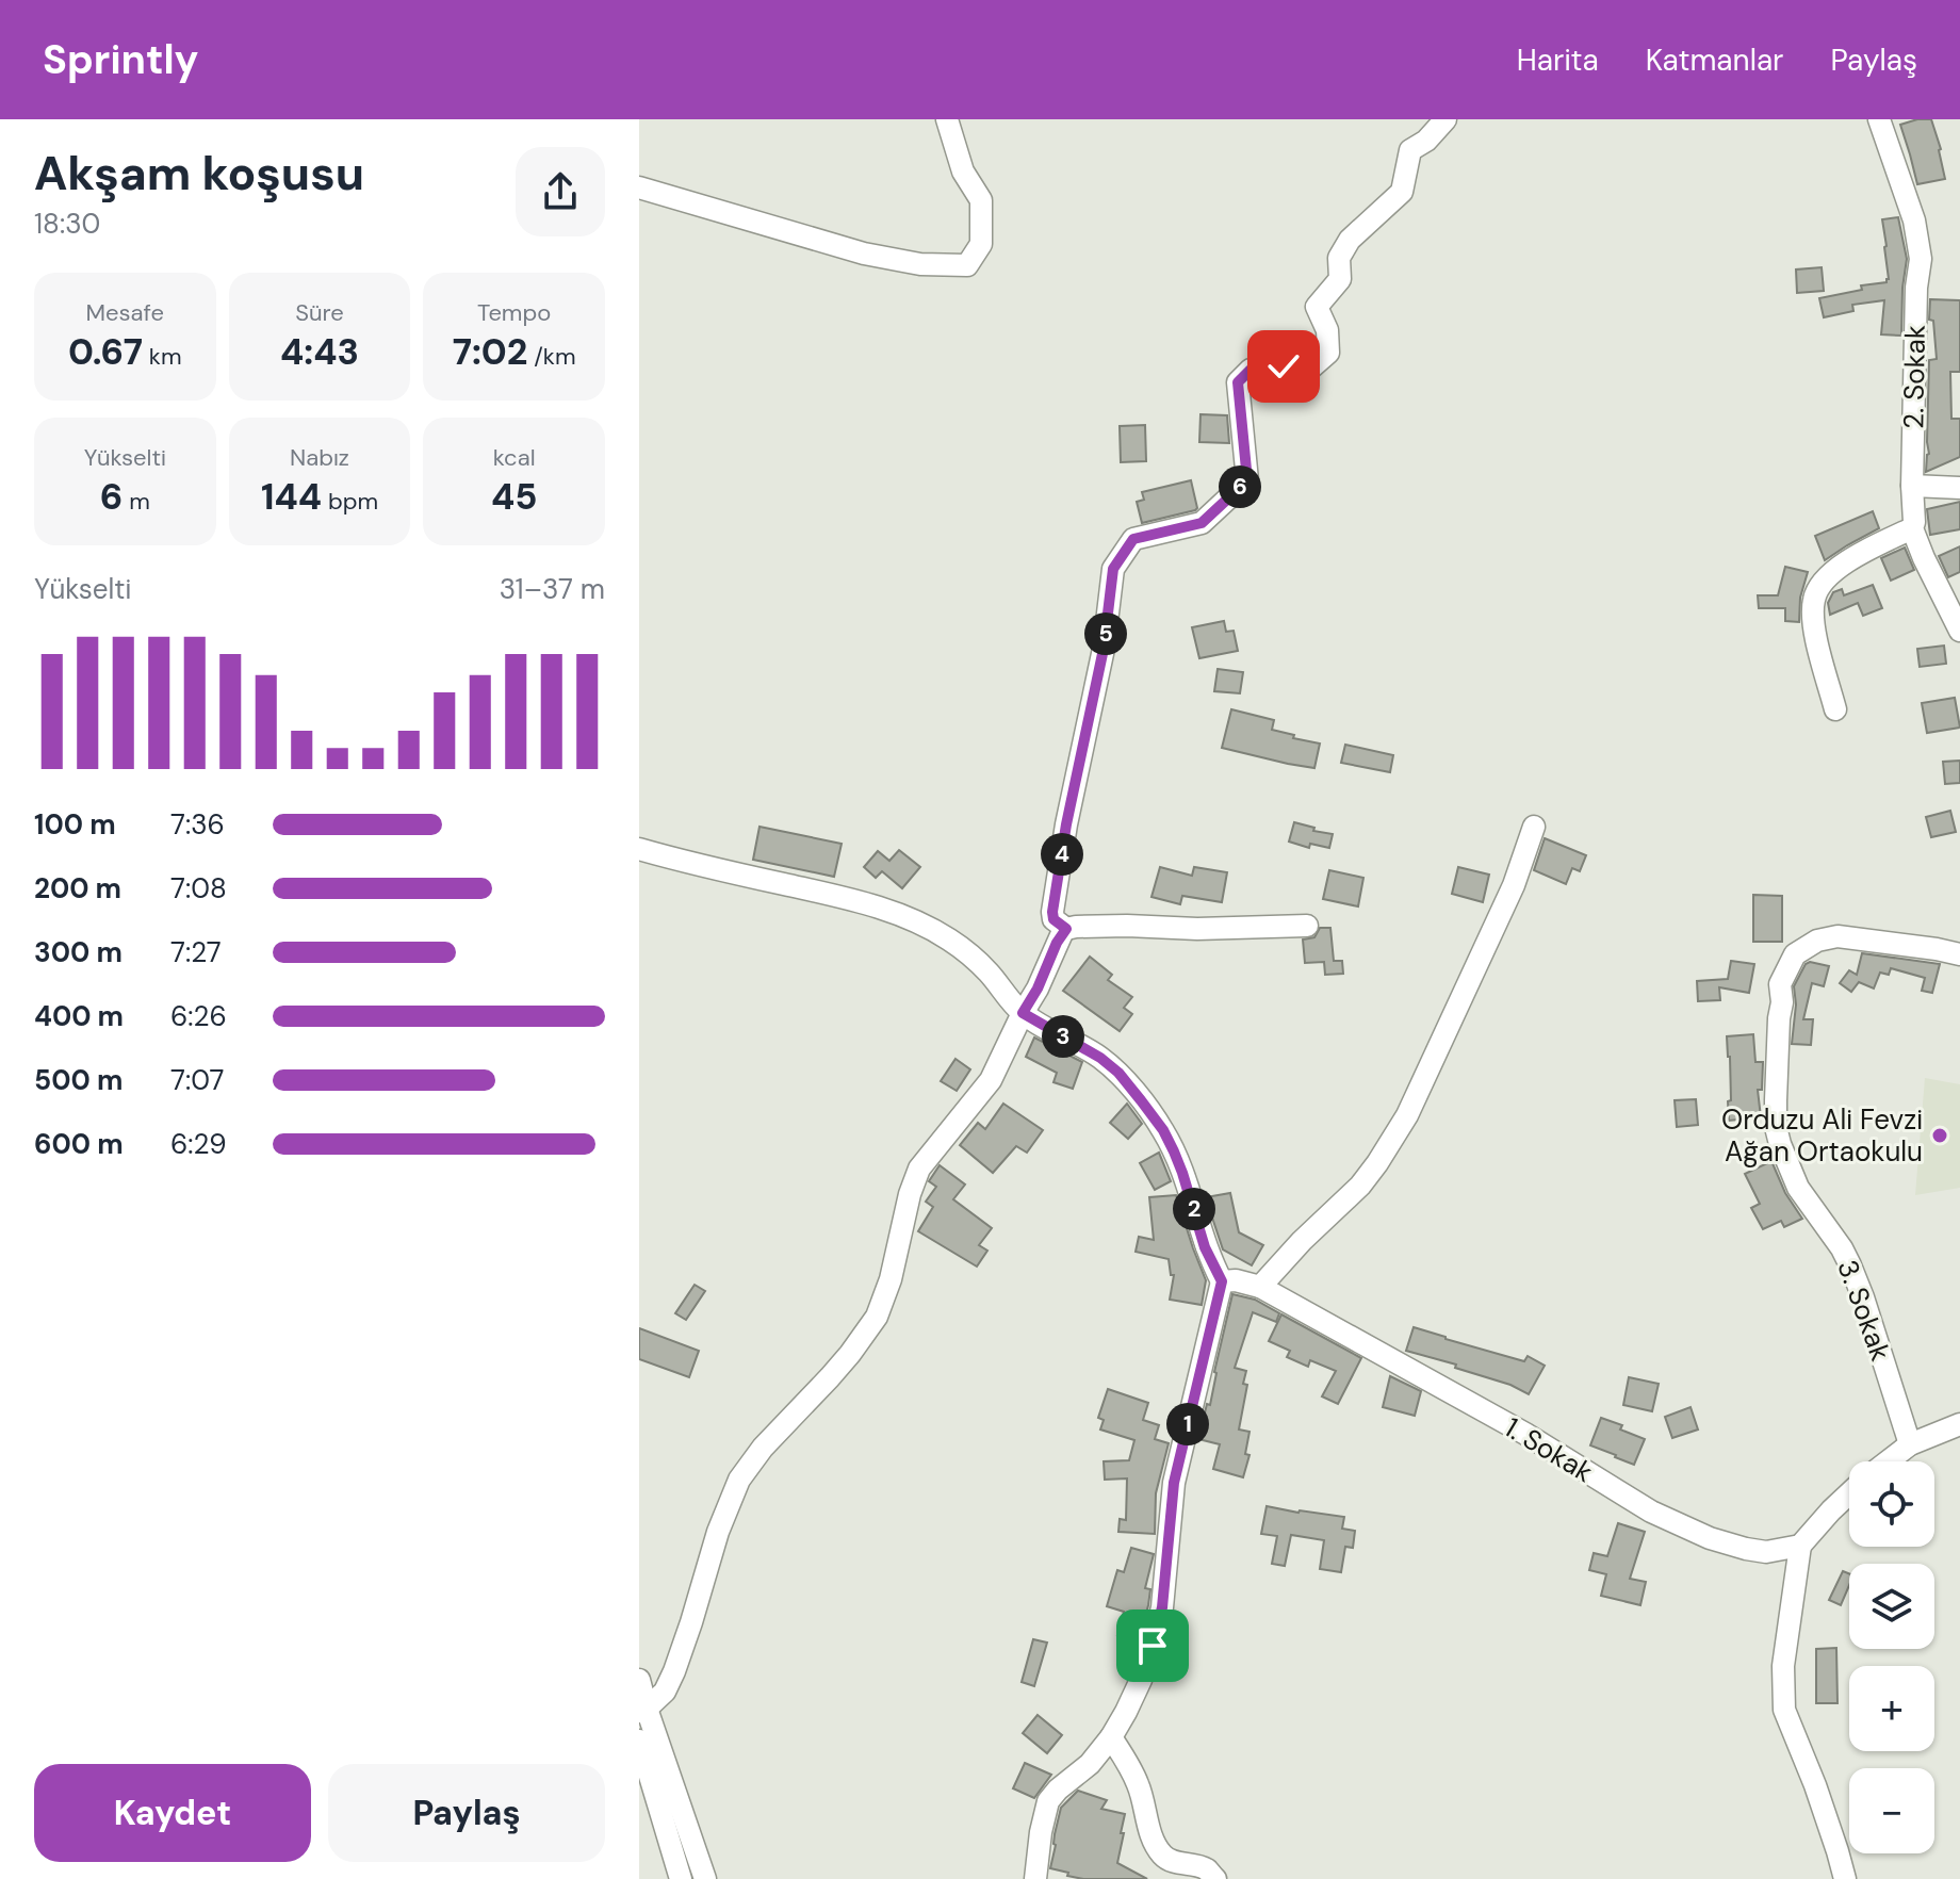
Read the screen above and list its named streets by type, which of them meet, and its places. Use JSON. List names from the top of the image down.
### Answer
{
  "streets": {
    "street": ["2. Sokak", "3. Sokak", "1. Sokak"]
  },
  "places": ["Orduzu Ali Fevzi Ağan Ortaokulu"],
  "page": {
    "header": "Sprintly",
    "nav": ["Harita", "Katmanlar", "Paylaş"],
    "heading": ["Akşam koşusu", "18:30"],
    "stats": [
      ["Mesafe", "0.67 km"],
      ["Süre", "4:43"],
      ["Tempo", "7:02 /km"],
      ["Yükselti", "6 m"],
      ["Nabız", "144 bpm"],
      ["kcal", "45"]
    ],
    "pins": [
      "6",
      "5",
      "4",
      "3",
      "2",
      "1"
    ],
    "chart": ["Yükselti", "31–37 m"],
    "list": [
      {
        "name": "100 m",
        "note": "7:36"
      },
      {
        "name": "200 m",
        "note": "7:08"
      },
      {
        "name": "300 m",
        "note": "7:27"
      },
      {
        "name": "400 m",
        "note": "6:26"
      },
      {
        "name": "500 m",
        "note": "7:07"
      },
      {
        "name": "600 m",
        "note": "6:29"
      }
    ],
    "map_buttons": ["+", "−"],
    "buttons": ["Kaydet", "Paylaş"]
  }
}
